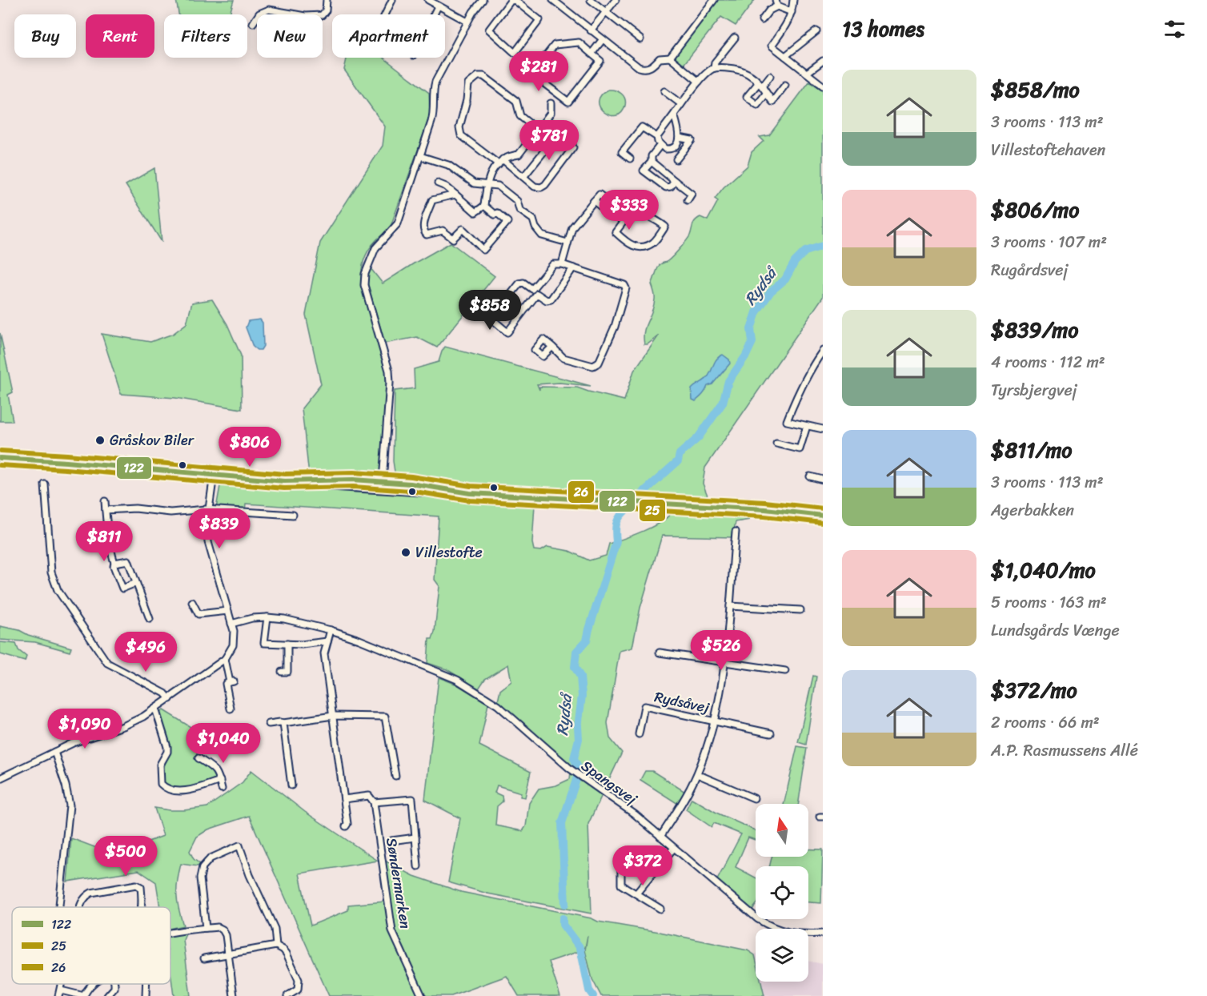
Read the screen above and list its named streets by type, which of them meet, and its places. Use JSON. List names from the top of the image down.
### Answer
{
  "streets": {
    "street": ["Rydsåvej", "Spangsvej", "Søndermarken"]
  },
  "crossings": [
    ["Rydsåvej", "Spangsvej"]
  ],
  "water": ["Rydså"],
  "places": ["Gråskov Biler", "Villestofte"],
  "lines": ["transit line 26", "transit line 122", "transit line 25"],
  "legend": ["122", "25", "26"],
  "north": "top",
  "page": {
    "heading": "13 homes",
    "chip": [
      "Buy",
      "Rent",
      "Filters",
      "New",
      "Apartment"
    ],
    "price": [
      "$281",
      "$781",
      "$333",
      "$858",
      "$806",
      "$839",
      "$811",
      "$526",
      "$496",
      "$1,090",
      "$1,040",
      "$500",
      "$372"
    ],
    "list": [
      {
        "name": "$858/mo",
        "note": "3 rooms · 113 m² · Villestoftehaven"
      },
      {
        "name": "$806/mo",
        "note": "3 rooms · 107 m² · Rugårdsvej"
      },
      {
        "name": "$839/mo",
        "note": "4 rooms · 112 m² · Tyrsbjergvej"
      },
      {
        "name": "$811/mo",
        "note": "3 rooms · 113 m² · Agerbakken"
      },
      {
        "name": "$1,040/mo",
        "note": "5 rooms · 163 m² · Lundsgårds Vænge"
      },
      {
        "name": "$372/mo",
        "note": "2 rooms · 66 m² · A.P. Rasmussens Allé"
      }
    ]
  }
}
